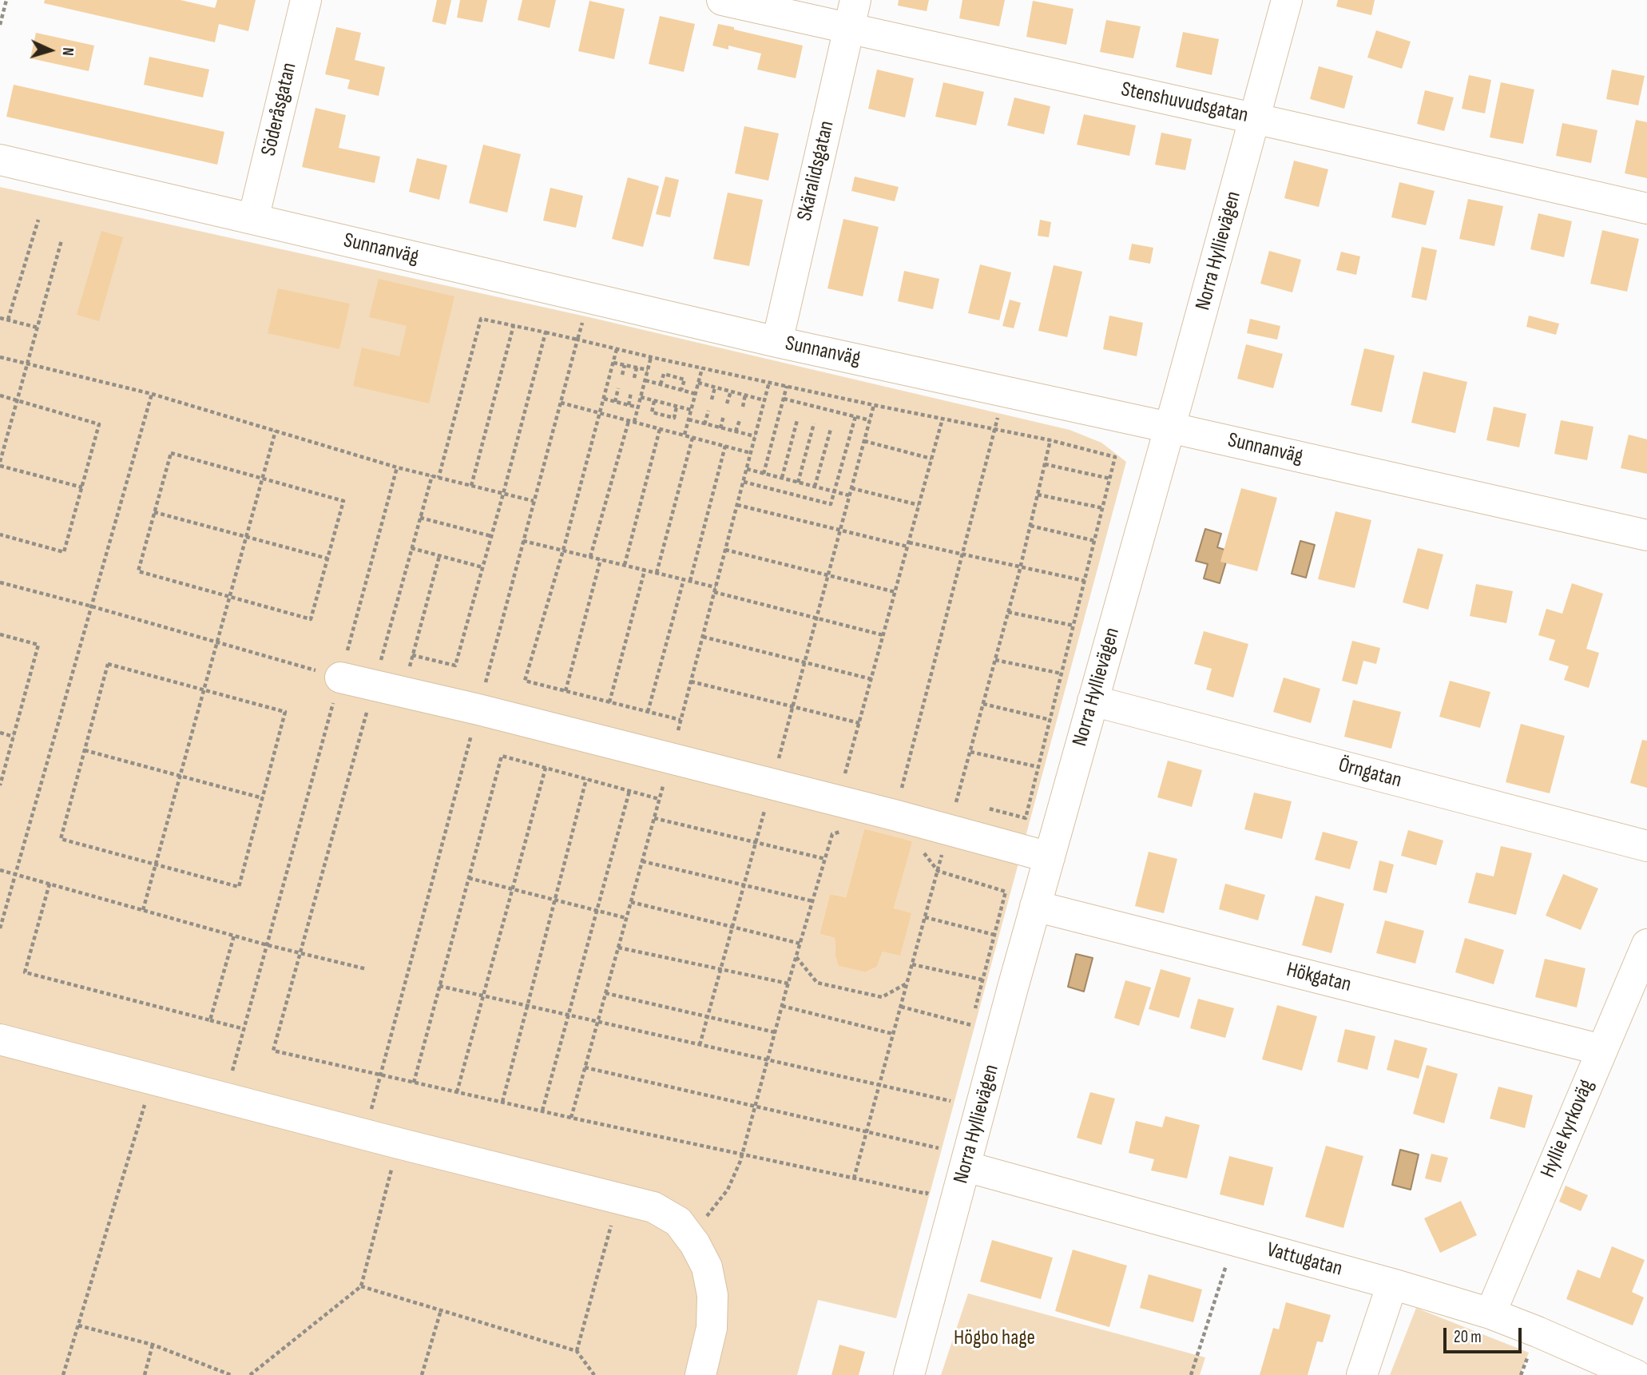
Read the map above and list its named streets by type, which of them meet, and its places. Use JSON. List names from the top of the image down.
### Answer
{
  "streets": {
    "street": [
      "Stenshuvudsgatan",
      "Söderåsgatan",
      "Skäralidsgatan",
      "Sunnanväg",
      "Norra Hyllievägen",
      "Örngatan",
      "Hökgatan",
      "Hyllie kyrkoväg",
      "Vattugatan"
    ]
  },
  "crossings": [
    ["Stenshuvudsgatan", "Skäralidsgatan"],
    ["Stenshuvudsgatan", "Norra Hyllievägen"],
    ["Söderåsgatan", "Sunnanväg"],
    ["Skäralidsgatan", "Sunnanväg"],
    ["Sunnanväg", "Norra Hyllievägen"],
    ["Norra Hyllievägen", "Örngatan"],
    ["Norra Hyllievägen", "Hökgatan"],
    ["Norra Hyllievägen", "Vattugatan"],
    ["Hökgatan", "Hyllie kyrkoväg"],
    ["Hyllie kyrkoväg", "Vattugatan"]
  ],
  "parks": ["Högbo hage"],
  "scale_bar": "20 m",
  "north": "right"
}
